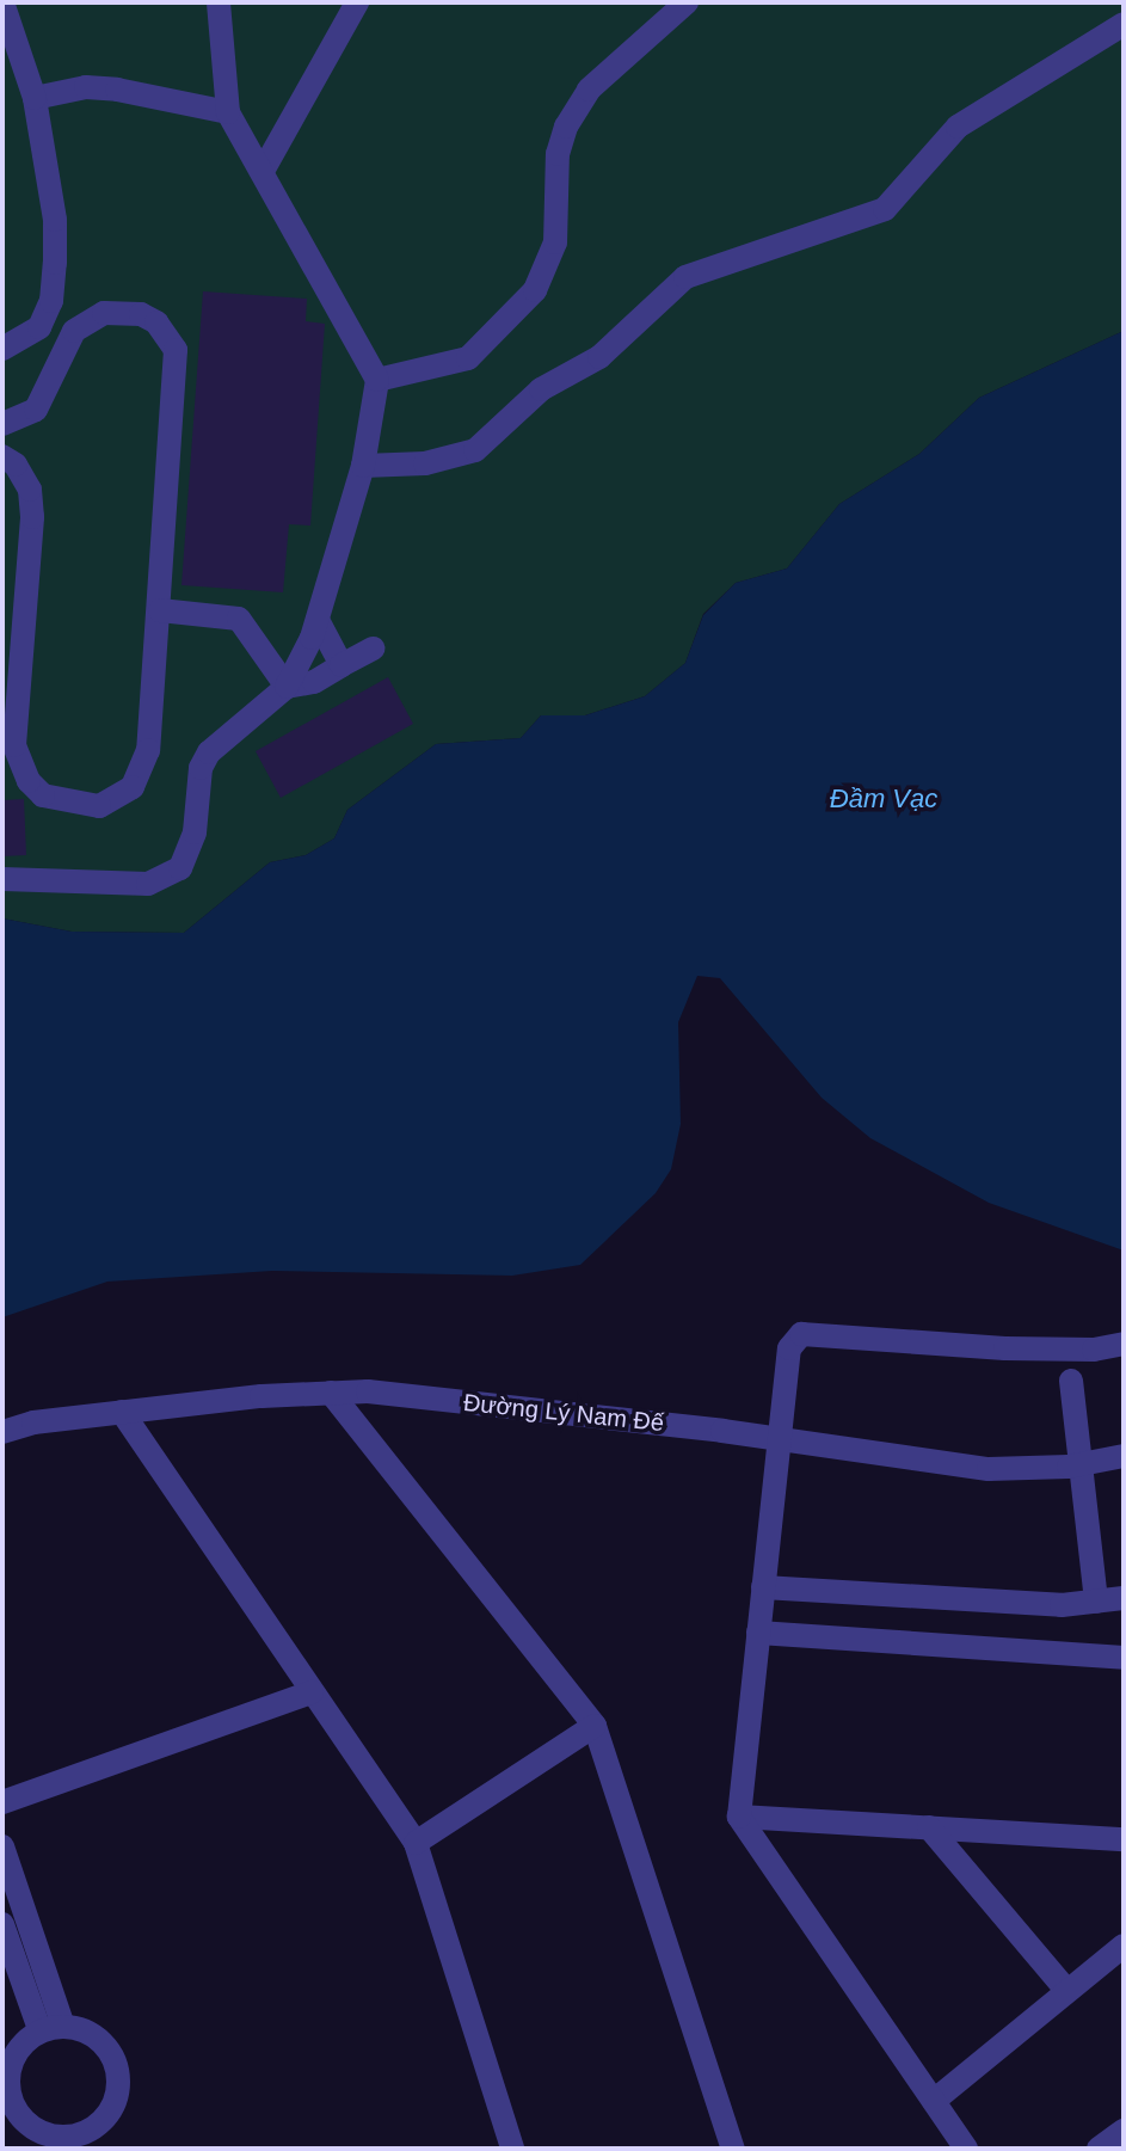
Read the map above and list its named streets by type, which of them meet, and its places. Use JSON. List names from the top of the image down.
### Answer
{
  "streets": {
    "street": ["Đường Lý Nam Đế"]
  },
  "water": ["Đầm Vạc"]
}
